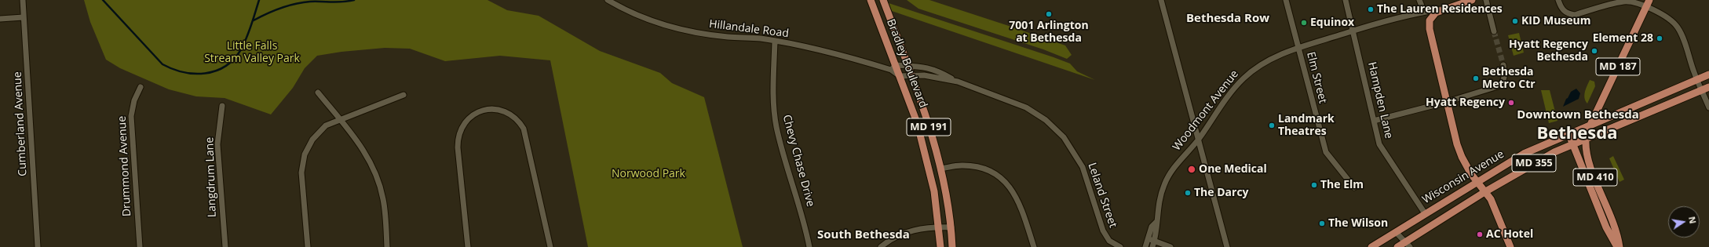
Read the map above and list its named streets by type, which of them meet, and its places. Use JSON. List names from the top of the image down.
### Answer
{
  "streets": {
    "main road": [
      "Bradley Boulevard",
      "MD 187",
      "Woodmont Avenue",
      "MD 191",
      "MD 355",
      "Wisconsin Avenue",
      "MD 410"
    ],
    "street": [
      "Hillandale Road",
      "Elm Street",
      "Hampden Lane",
      "Cumberland Avenue",
      "Chevy Chase Drive",
      "Drummond Avenue",
      "Langdrum Lane",
      "Leland Street"
    ]
  },
  "crossings": [
    ["Hillandale Road", "Bradley Boulevard"],
    ["Hillandale Road", "Chevy Chase Drive"],
    ["Hillandale Road", "Leland Street"],
    ["Bradley Boulevard", "Leland Street"],
    ["MD 187", "MD 355"],
    ["MD 187", "Wisconsin Avenue"],
    ["MD 187", "MD 410"],
    ["Elm Street", "Woodmont Avenue"],
    ["Hampden Lane", "Woodmont Avenue"],
    ["Hampden Lane", "Wisconsin Avenue"],
    ["MD 355", "MD 410"]
  ],
  "districts": [
    "Bethesda Row",
    "Downtown Bethesda",
    "Bethesda",
    "South Bethesda"
  ],
  "parks": ["Little Falls Stream Valley Park", "Norwood Park"],
  "places": [
    "The Lauren Residences",
    "7001 Arlington at Bethesda",
    "KID Museum",
    "Equinox",
    "Element 28",
    "Hyatt Regency Bethesda",
    "Bethesda Metro Ctr",
    "Hyatt Regency",
    "Landmark Theatres",
    "One Medical",
    "The Elm",
    "The Darcy",
    "The Wilson",
    "AC Hotel"
  ],
  "north": "right"
}
